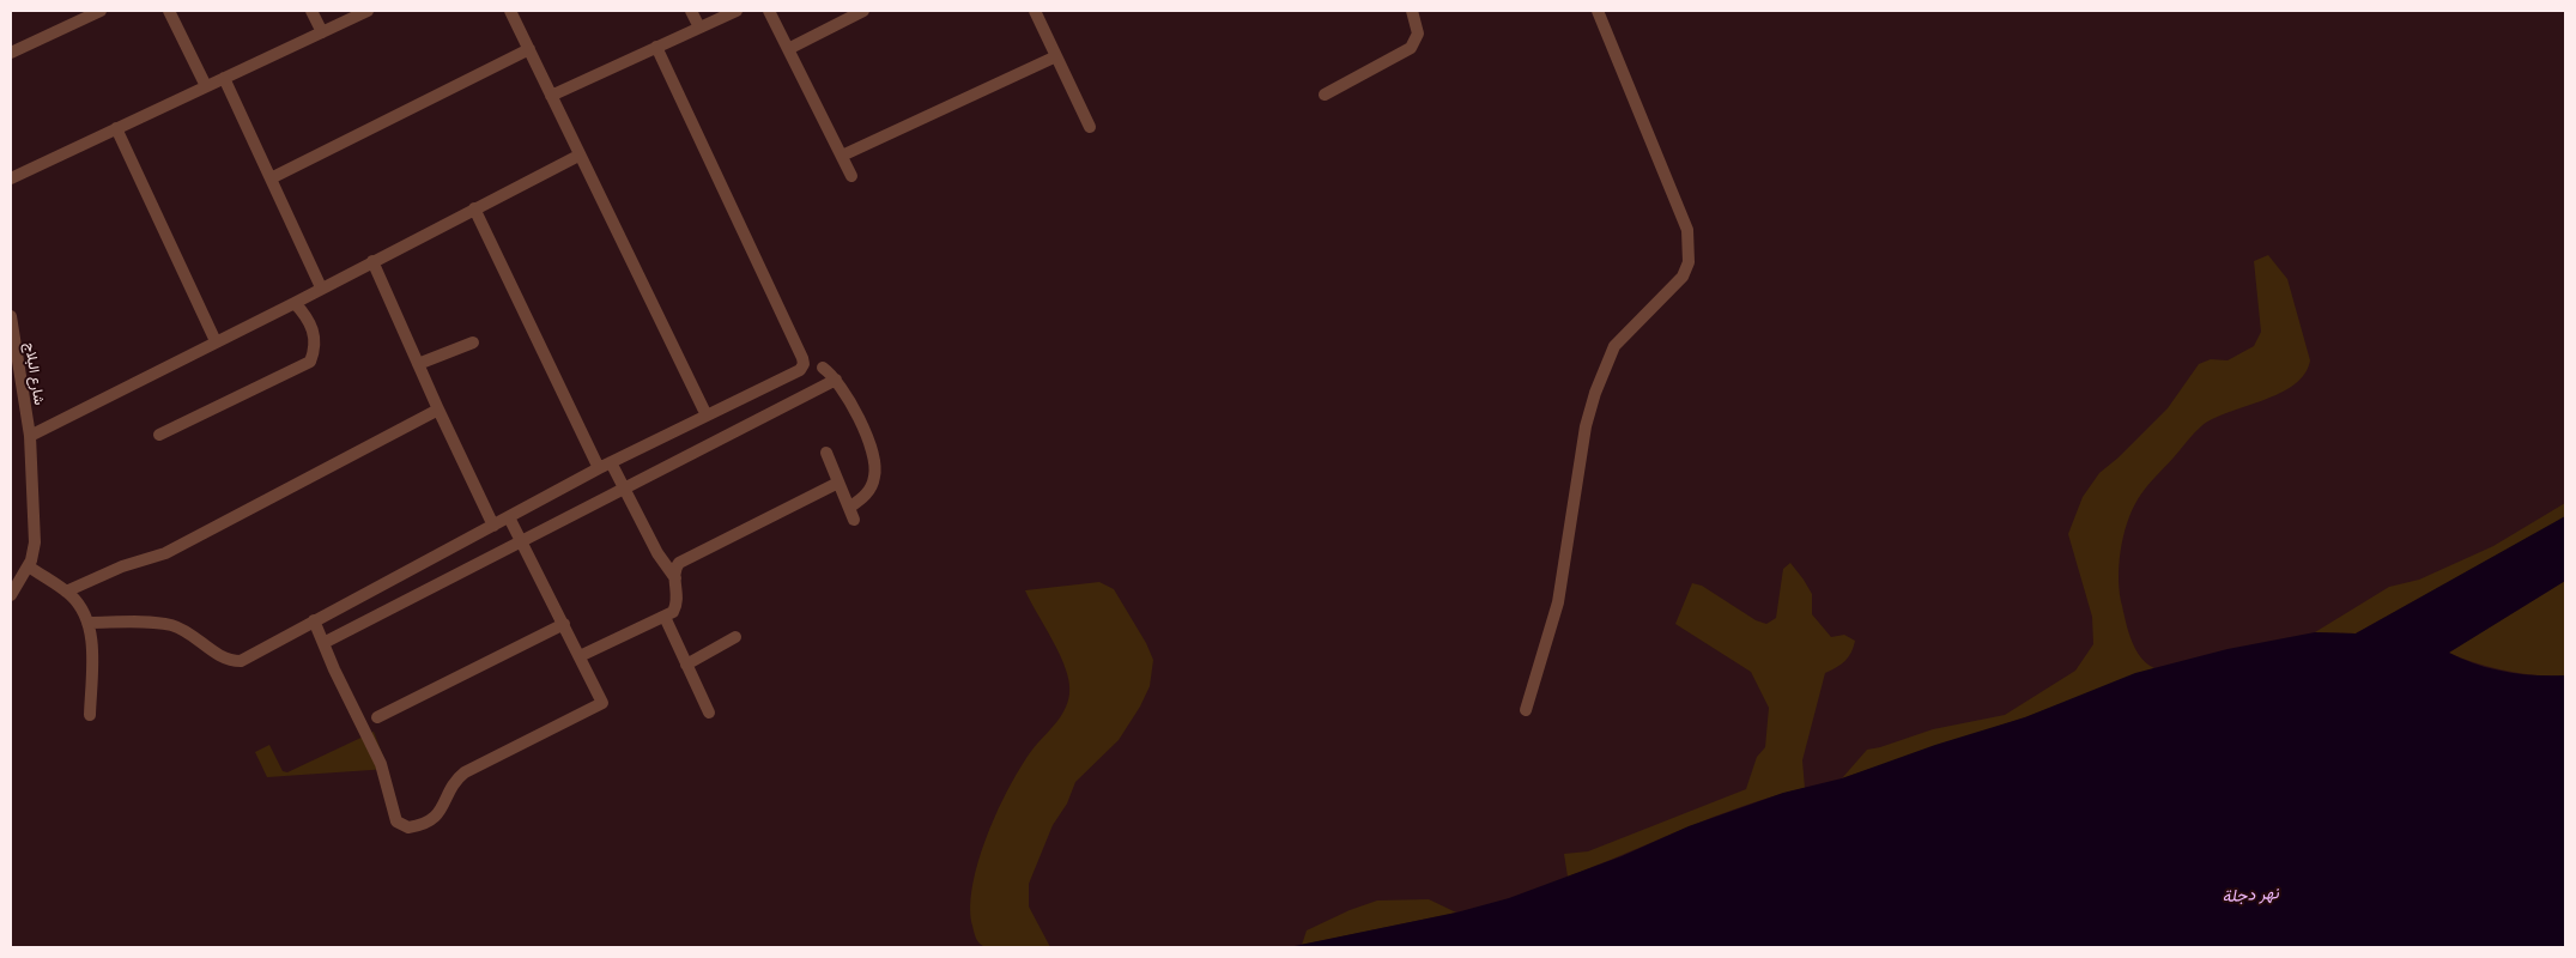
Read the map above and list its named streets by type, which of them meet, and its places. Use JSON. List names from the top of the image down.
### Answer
{
  "streets": {
    "street": ["شارع البلاج"]
  },
  "water": ["نهر دجلة"]
}
